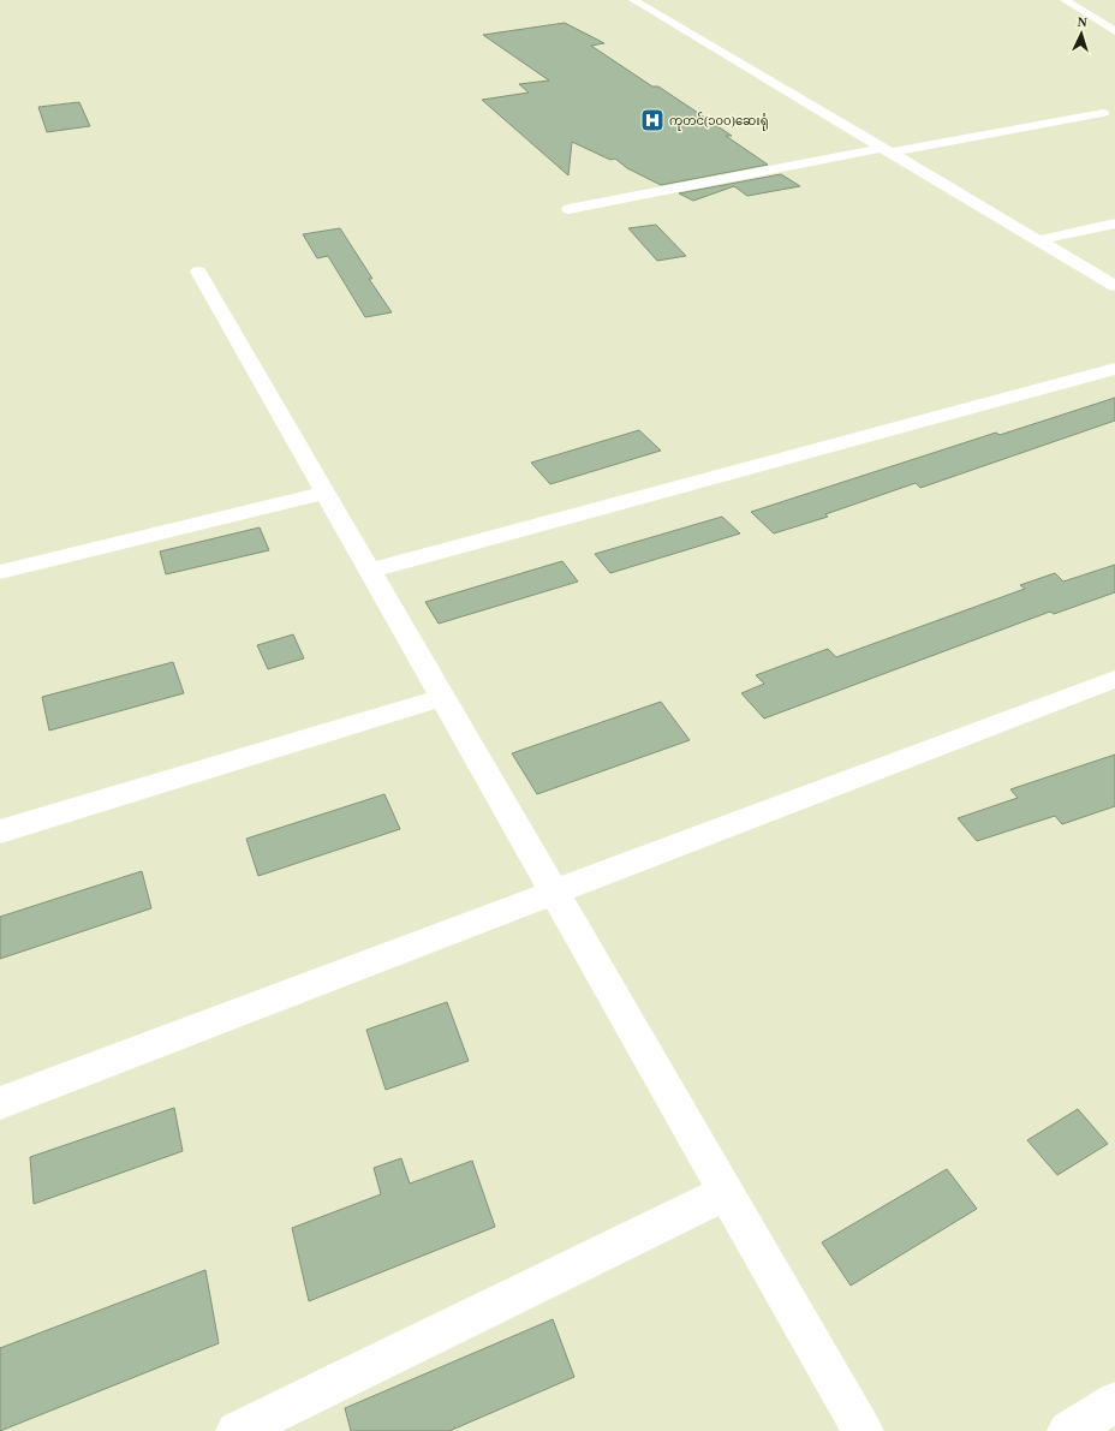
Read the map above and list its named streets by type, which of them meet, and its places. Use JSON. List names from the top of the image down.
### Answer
{
  "places": {
    "hospital": ["ကုတင်(၁၀၀)ဆေးရုံ"]
  },
  "north": "top"
}
